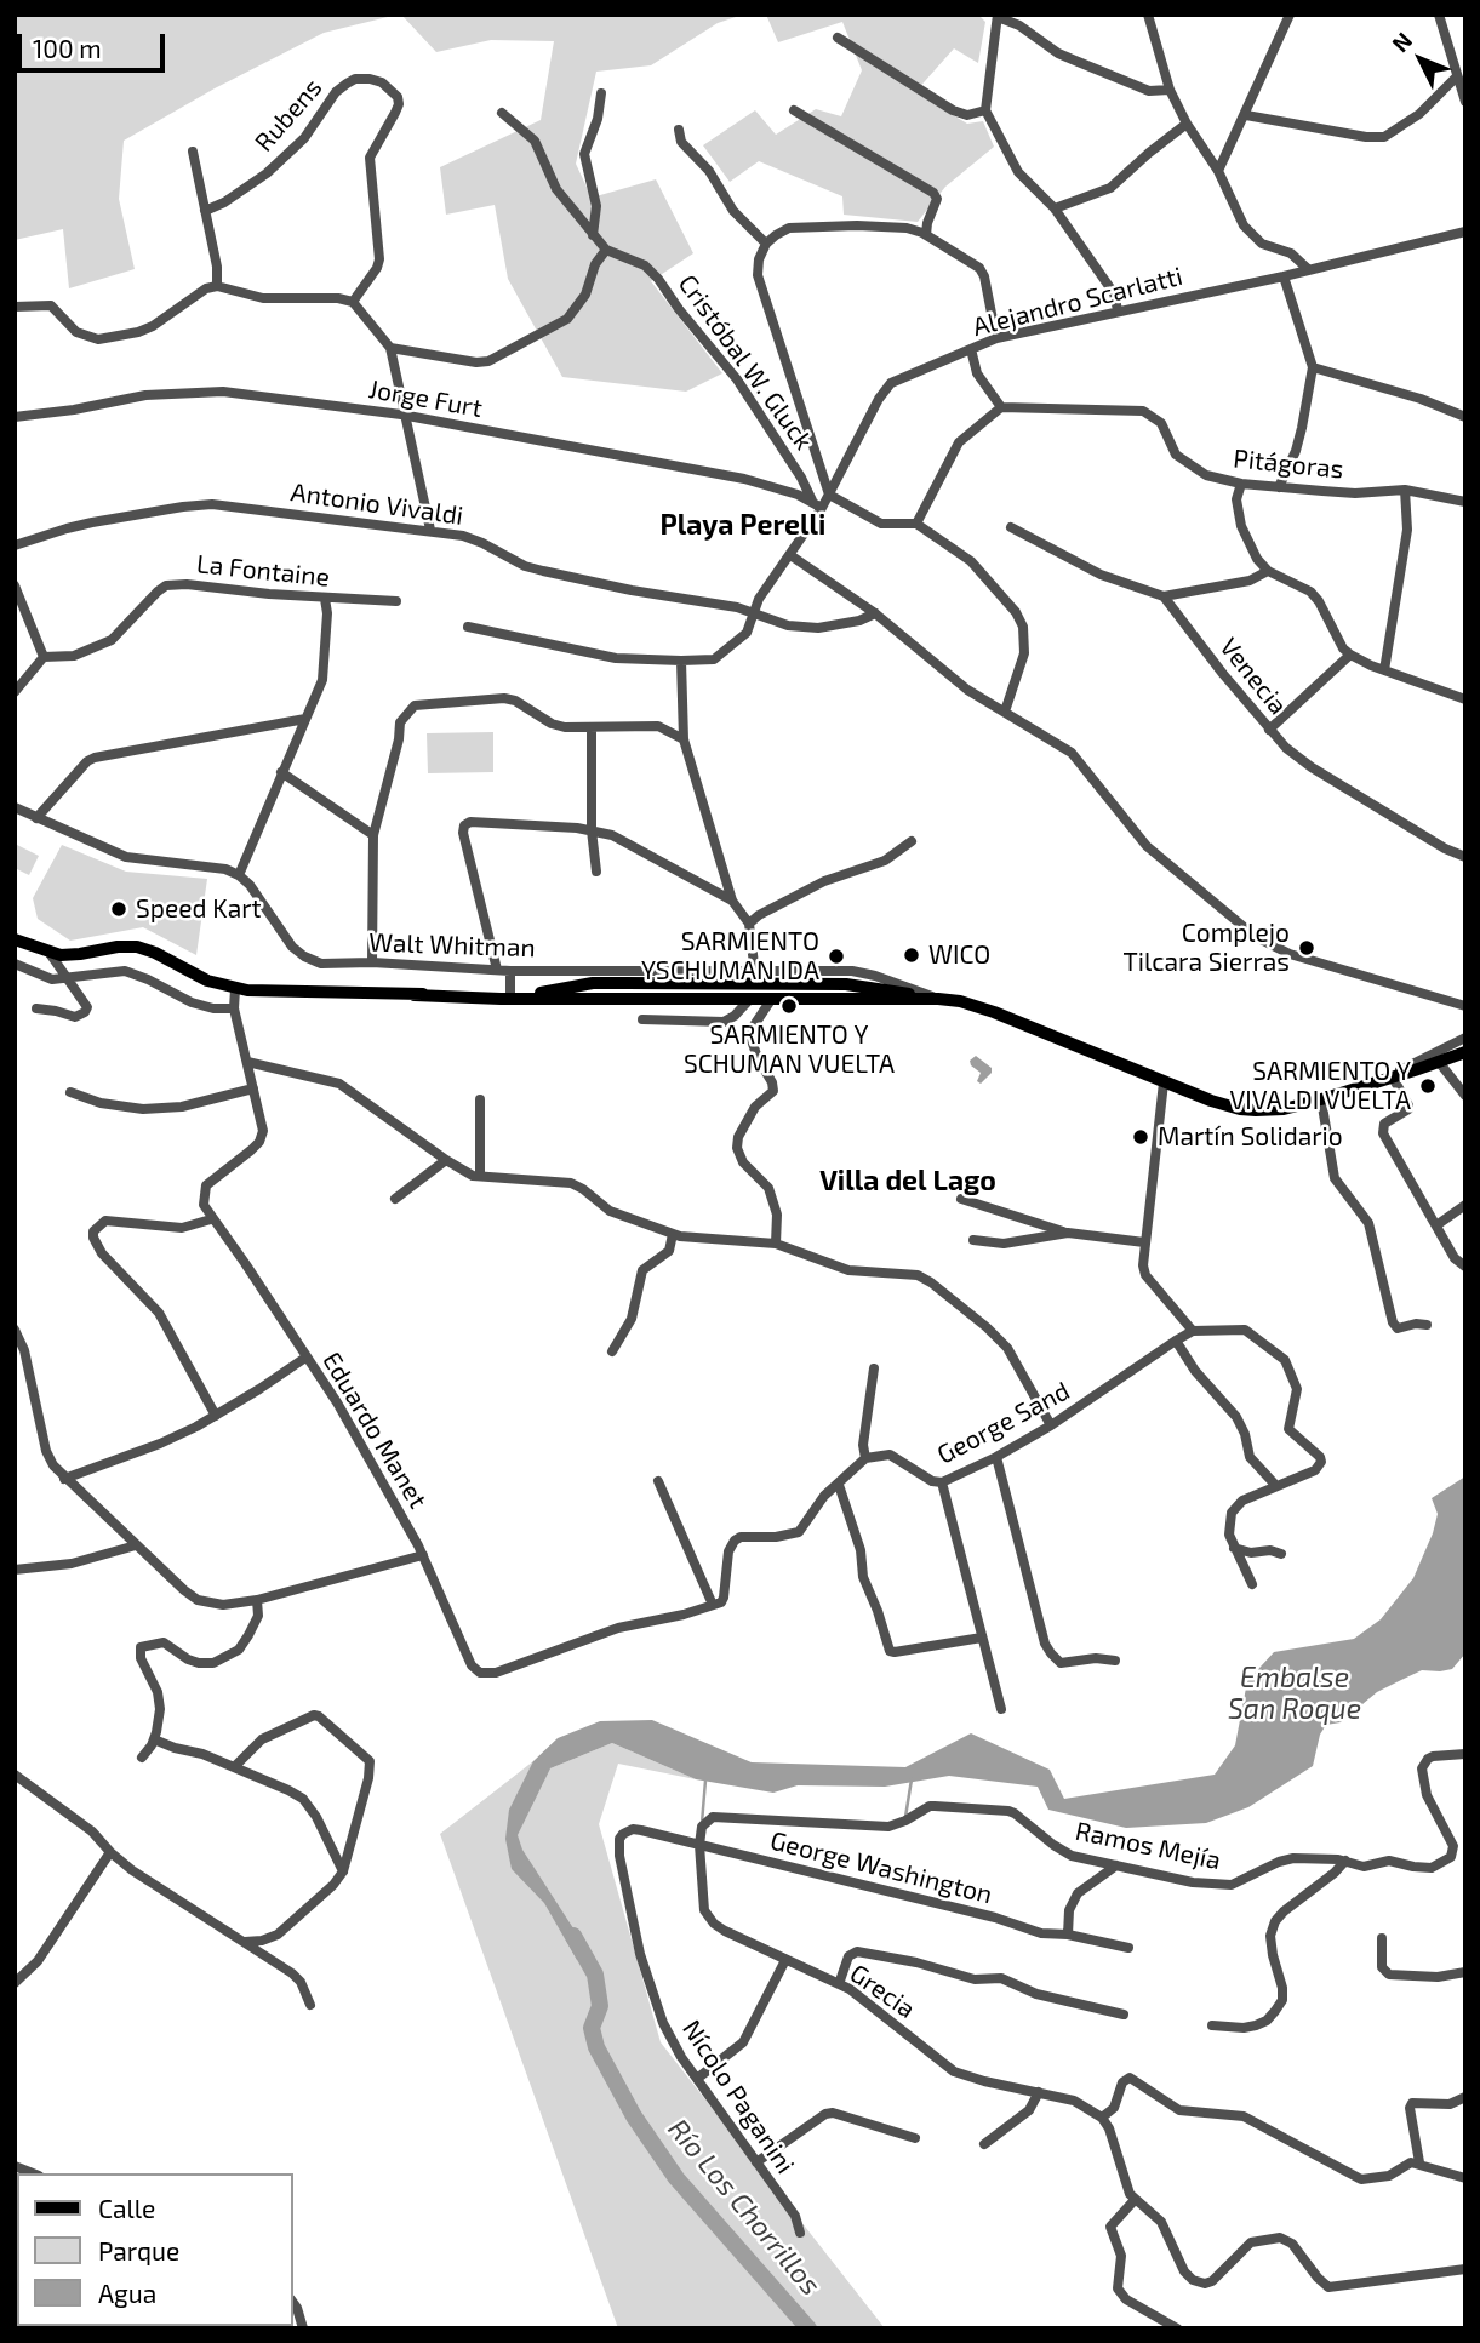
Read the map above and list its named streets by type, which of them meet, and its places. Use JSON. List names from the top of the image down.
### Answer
{
  "streets": {
    "street": [
      "Rubens",
      "Alejandro Scarlatti",
      "Cristóbal W. Gluck",
      "Jorge Furt",
      "Pitágoras",
      "Antonio Vivaldi",
      "La Fontaine",
      "Venecia",
      "Walt Whitman",
      "George Sand",
      "Eduardo Manet",
      "Ramos Mejía",
      "George Washington",
      "Grecia",
      "Nícolo Paganini"
    ]
  },
  "crossings": [
    ["Alejandro Scarlatti", "Jorge Furt"],
    ["Alejandro Scarlatti", "Antonio Vivaldi"],
    ["Cristóbal W. Gluck", "Jorge Furt"],
    ["Ramos Mejía", "George Washington"],
    ["Ramos Mejía", "Grecia"],
    ["George Washington", "Grecia"],
    ["George Washington", "Nícolo Paganini"]
  ],
  "districts": ["Playa Perelli", "Villa del Lago"],
  "water": ["Embalse San Roque", "Río Los Chorrillos"],
  "places": [
    "Speed Kart",
    "Complejo Tilcara Sierras",
    "WICO",
    "SARMIENTO YSCHUMAN IDA",
    "SARMIENTO Y SCHUMAN VUELTA",
    "SARMIENTO Y VIVALDI VUELTA",
    "Martín Solidario"
  ],
  "legend": ["Calle", "Parque", "Agua"],
  "scale_bar": "100 m",
  "north": "top left"
}
